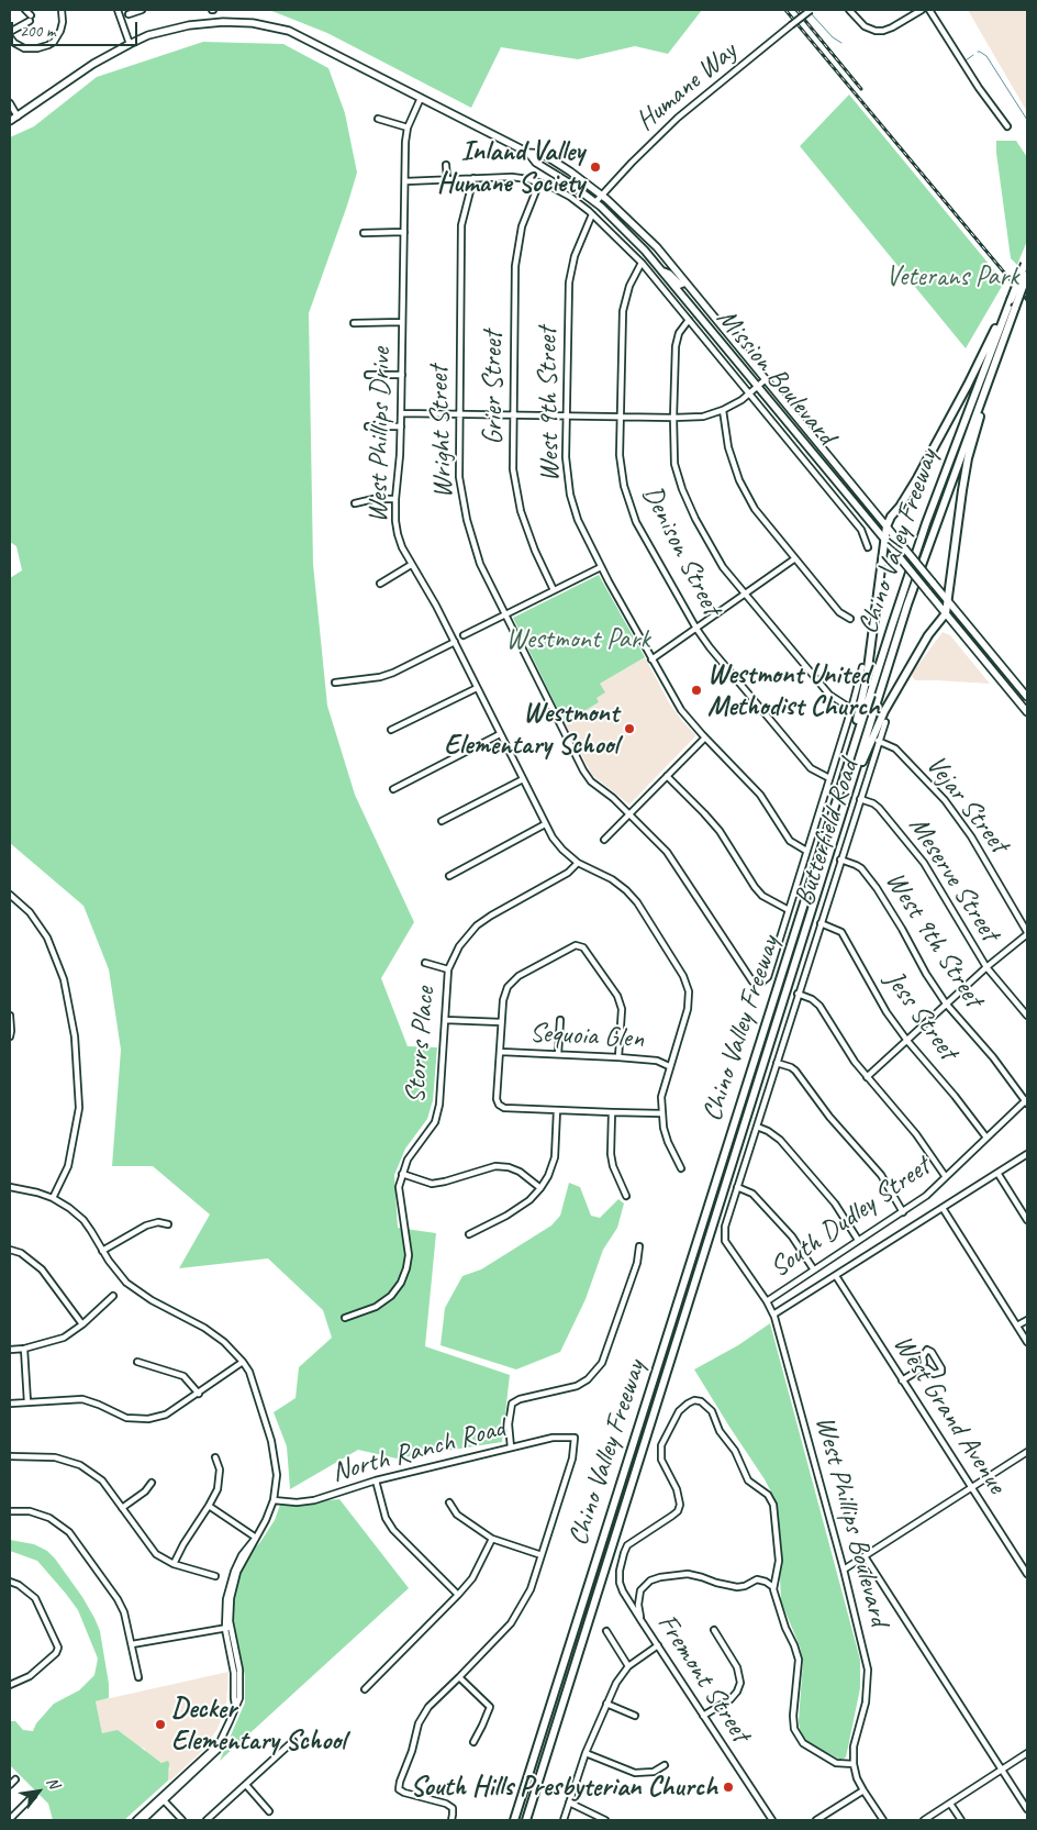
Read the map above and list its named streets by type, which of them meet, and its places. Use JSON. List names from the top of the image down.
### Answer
{
  "streets": {
    "highway": ["Chino Valley Freeway"],
    "main road": ["Mission Boulevard"],
    "street": [
      "Humane Way",
      "Grier Street",
      "West 9th Street",
      "Wright Street",
      "West Phillips Drive",
      "Denison Street",
      "Vejar Street",
      "Butterfield Road",
      "Meserve Street",
      "Jess Street",
      "Sequoia Glen",
      "Storrs Place",
      "South Dudley Street",
      "West Grand Avenue",
      "North Ranch Road",
      "West Phillips Boulevard",
      "Fremont Street"
    ]
  },
  "crossings": [
    ["Humane Way", "Mission Boulevard"],
    ["West 9th Street", "Butterfield Road"],
    ["West 9th Street", "South Dudley Street"],
    ["Wright Street", "Butterfield Road"],
    ["West Phillips Drive", "Sequoia Glen"],
    ["West Phillips Drive", "Storrs Place"],
    ["Denison Street", "Butterfield Road"],
    ["Vejar Street", "Butterfield Road"],
    ["Butterfield Road", "Meserve Street"],
    ["Butterfield Road", "Jess Street"],
    ["Butterfield Road", "West Phillips Boulevard"],
    ["Jess Street", "South Dudley Street"],
    ["Sequoia Glen", "Storrs Place"],
    ["South Dudley Street", "West Phillips Boulevard"]
  ],
  "parks": ["Veterans Park", "Westmont Park"],
  "places": [
    "Inland Valley Humane Society",
    "Westmont United Methodist Church",
    "Westmont Elementary School",
    "Decker Elementary School",
    "South Hills Presbyterian Church"
  ],
  "scale_bar": "200 m",
  "north": "top right"
}
